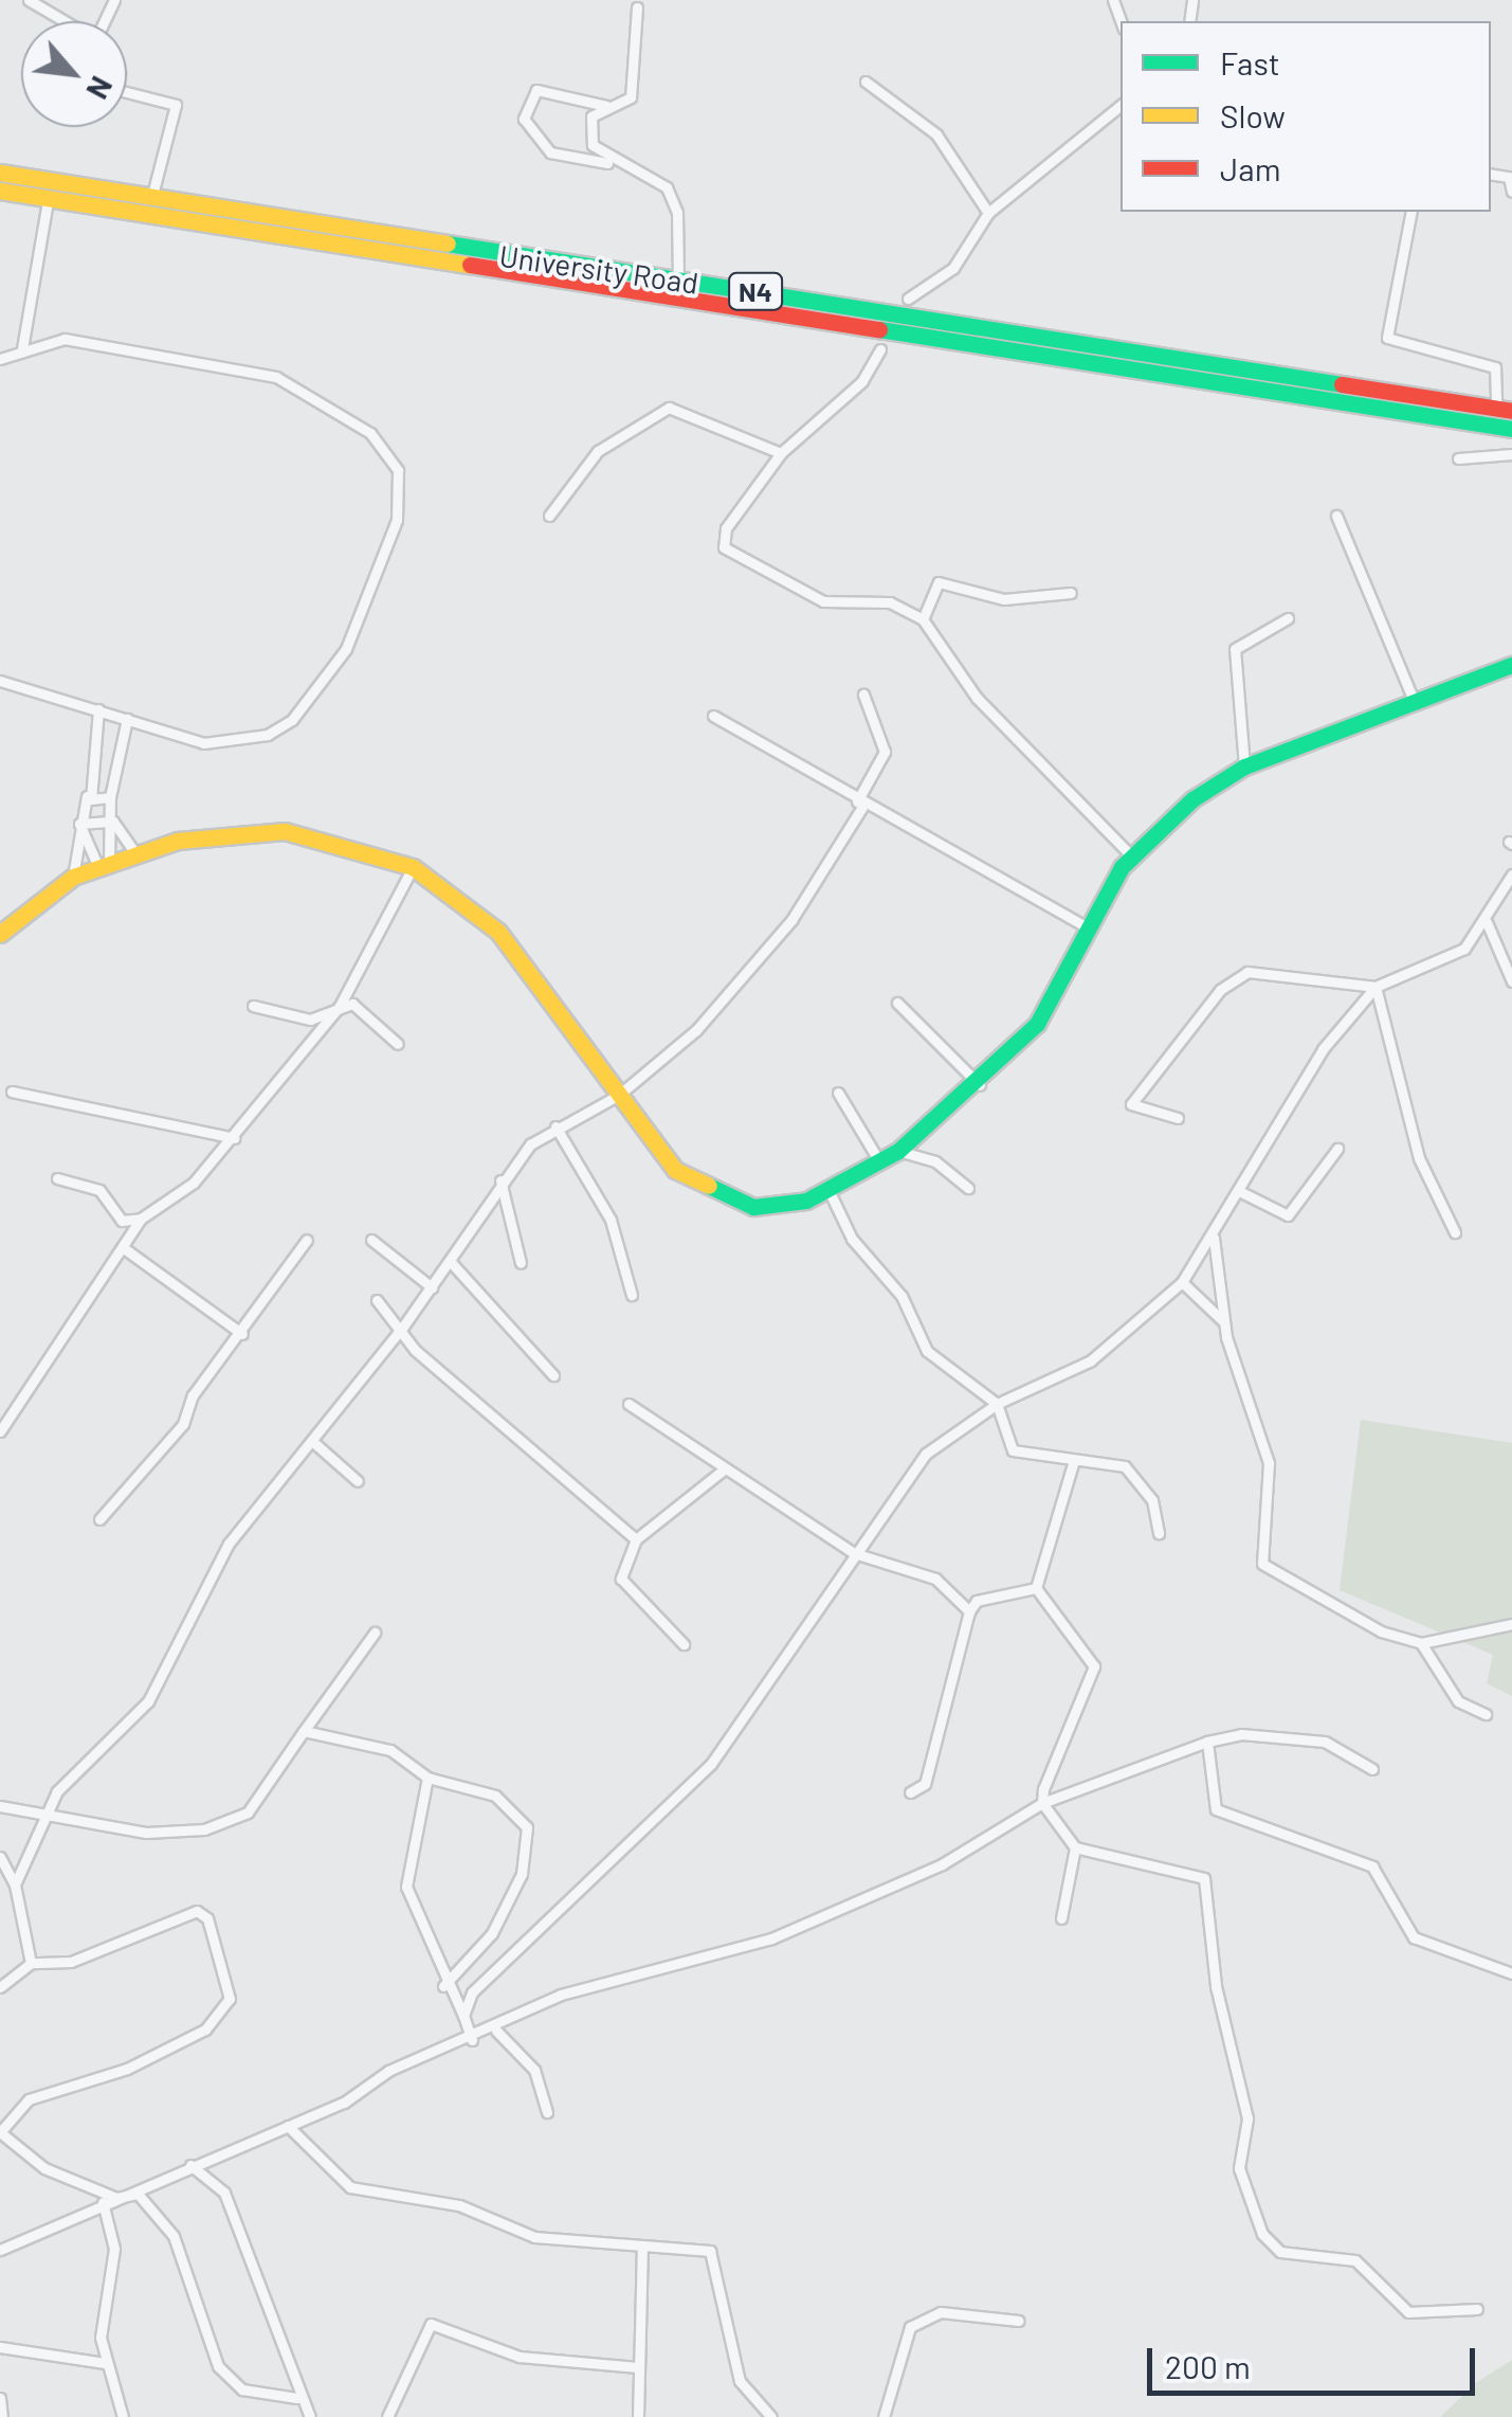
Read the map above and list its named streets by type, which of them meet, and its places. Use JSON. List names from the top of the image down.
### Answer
{
  "streets": {
    "main road": ["University Road", "N4"]
  },
  "legend": ["Fast", "Slow", "Jam"],
  "scale_bar": "200 m",
  "north": "bottom right"
}
